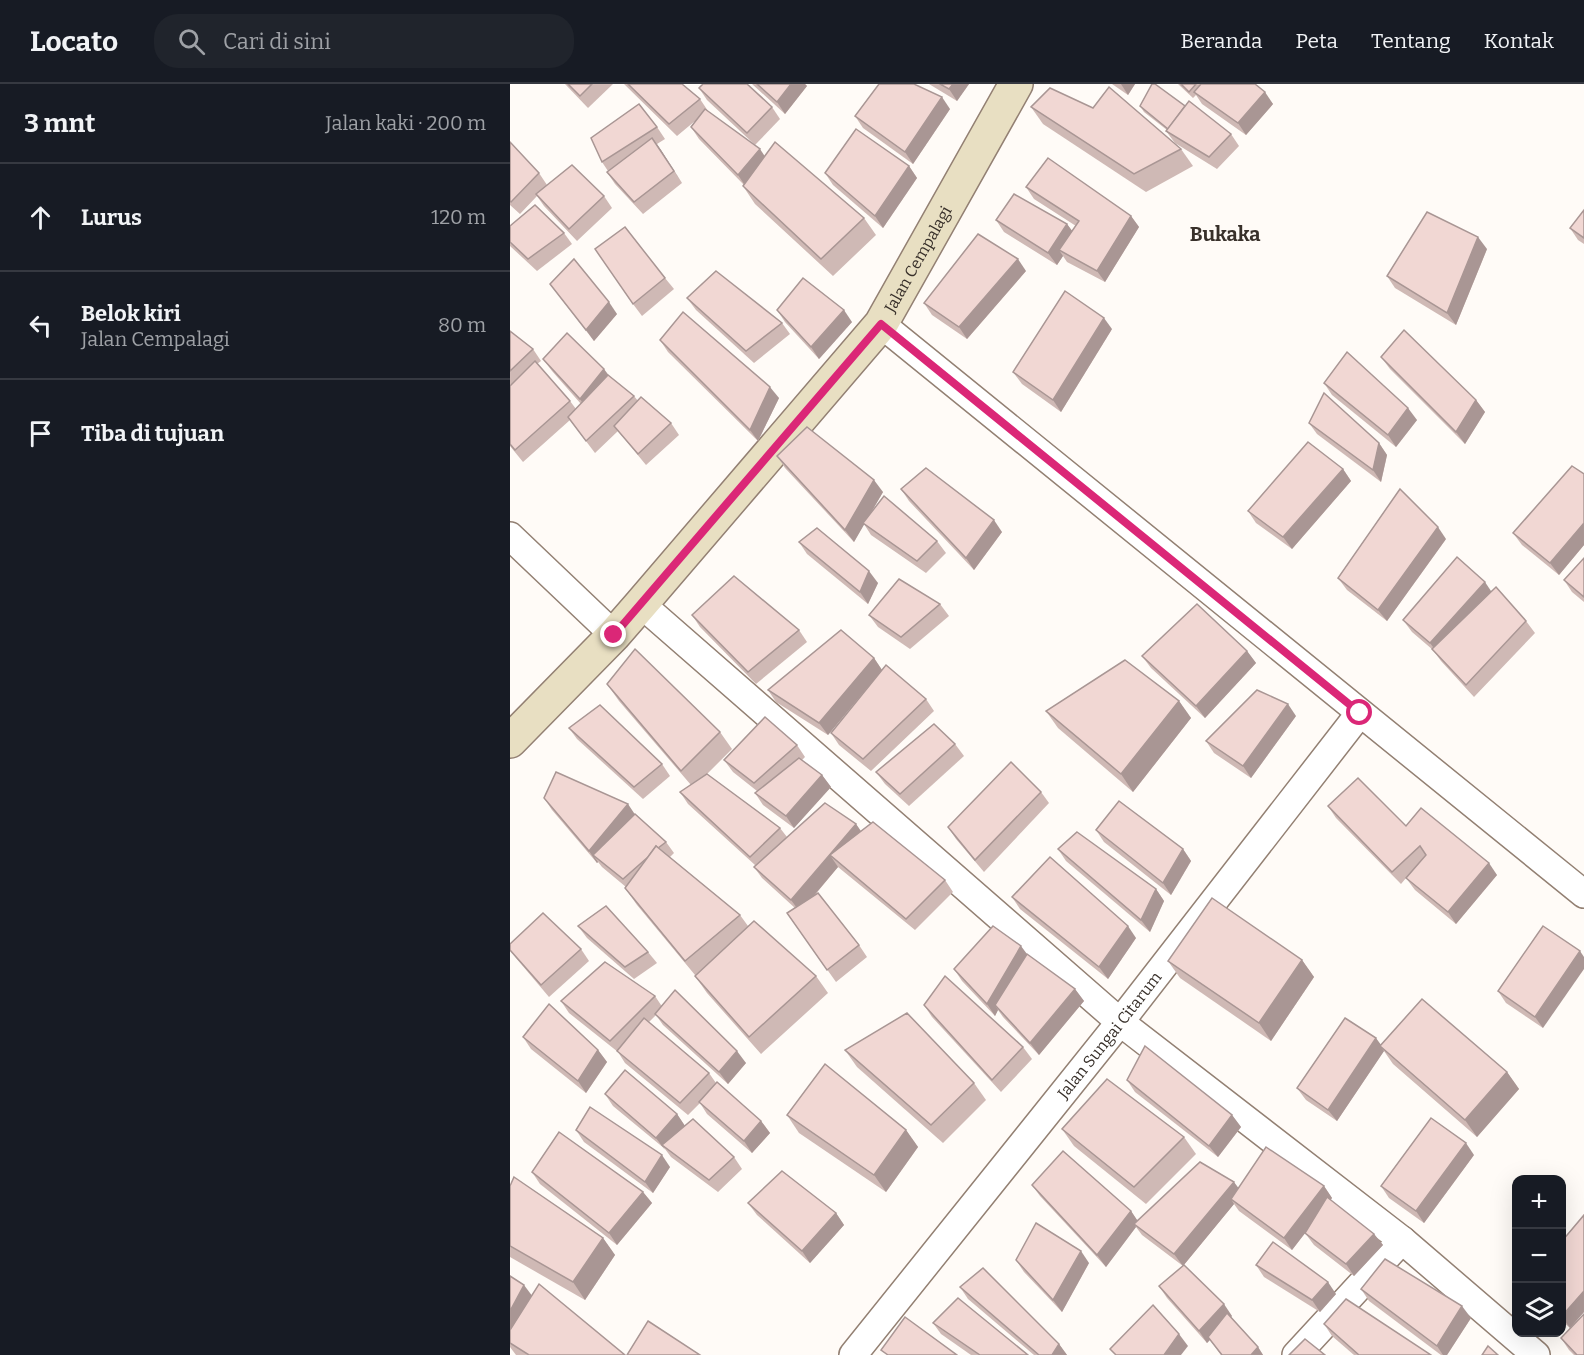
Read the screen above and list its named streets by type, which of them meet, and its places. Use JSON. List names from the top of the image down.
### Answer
{
  "streets": {
    "street": ["Jalan Cempalagi", "Jalan Sungai Citarum"]
  },
  "districts": ["Bukaka"],
  "page": {
    "header": "Locato",
    "search": "Cari di sini",
    "nav": [
      "Beranda",
      "Peta",
      "Tentang",
      "Kontak"
    ],
    "heading": ["3 mnt", "Jalan kaki · 200 m"],
    "list": [
      ["Lurus", "120 m"],
      ["Belok kiri", "Jalan Cempalagi", "80 m"],
      "Tiba di tujuan"
    ],
    "map_buttons": ["+", "−"]
  }
}
